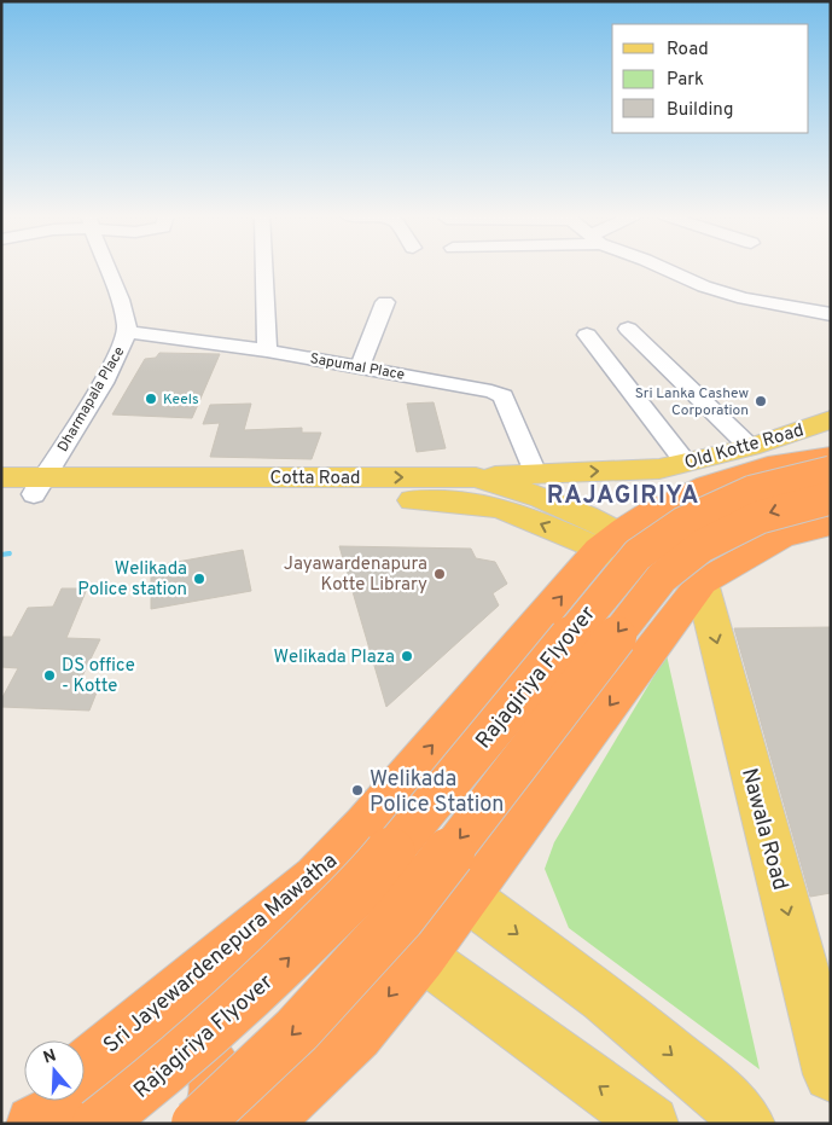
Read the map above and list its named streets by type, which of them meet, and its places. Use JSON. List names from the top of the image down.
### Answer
{
  "streets": {
    "highway": ["Rajagiriya Flyover", "Sri Jayewardenepura Mawatha"],
    "main road": ["Old Kotte Road", "Cotta Road", "Nawala Road"],
    "street": ["Sapumal Place", "Dharmapala Place"]
  },
  "crossings": [
    ["Sapumal Place", "Dharmapala Place"],
    ["Sapumal Place", "Old Kotte Road"],
    ["Dharmapala Place", "Cotta Road"],
    ["Old Kotte Road", "Cotta Road"],
    ["Cotta Road", "Nawala Road"],
    ["Cotta Road", "Sri Jayewardenepura Mawatha"],
    ["Rajagiriya Flyover", "Sri Jayewardenepura Mawatha"]
  ],
  "one_way": ["Old Kotte Road", "Nawala Road"],
  "districts": ["RAJAGIRIYA"],
  "places": [
    "Keels",
    "Sri Lanka Cashew Corporation",
    "Jayawardenapura Kotte Library",
    "Welikada Police station",
    "Welikada Plaza",
    "DS office - Kotte",
    "Welikada Police Station"
  ],
  "legend": ["Road", "Park", "Building"],
  "north": "top"
}
